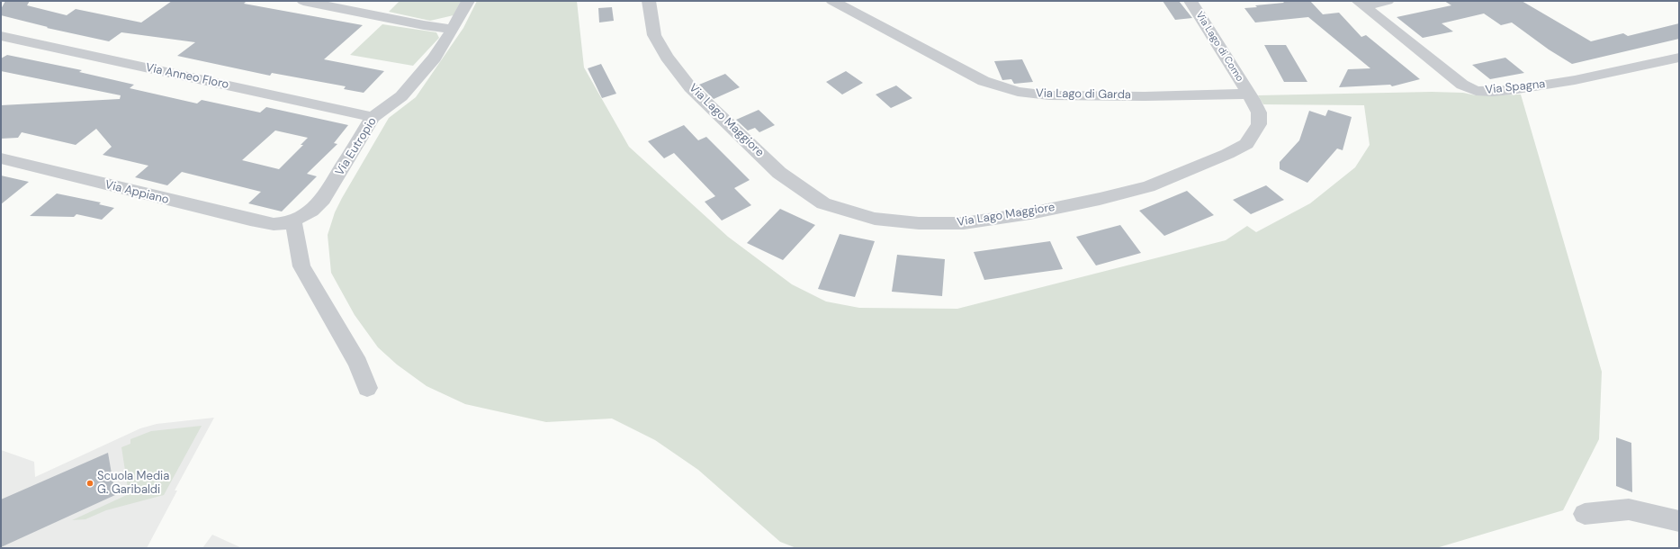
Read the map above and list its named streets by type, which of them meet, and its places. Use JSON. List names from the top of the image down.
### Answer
{
  "streets": {
    "street": [
      "Via Lago di Como",
      "Via Anneo Floro",
      "Via Spagna",
      "Via Lago di Garda",
      "Via Lago Maggiore",
      "Via Eutropio",
      "Via Appiano"
    ]
  },
  "crossings": [
    ["Via Lago di Como", "Via Lago di Garda"],
    ["Via Lago di Como", "Via Lago Maggiore"],
    ["Via Anneo Floro", "Via Eutropio"],
    ["Via Lago di Garda", "Via Lago Maggiore"],
    ["Via Eutropio", "Via Appiano"]
  ],
  "places": ["Scuola Media G. Garibaldi"]
}
